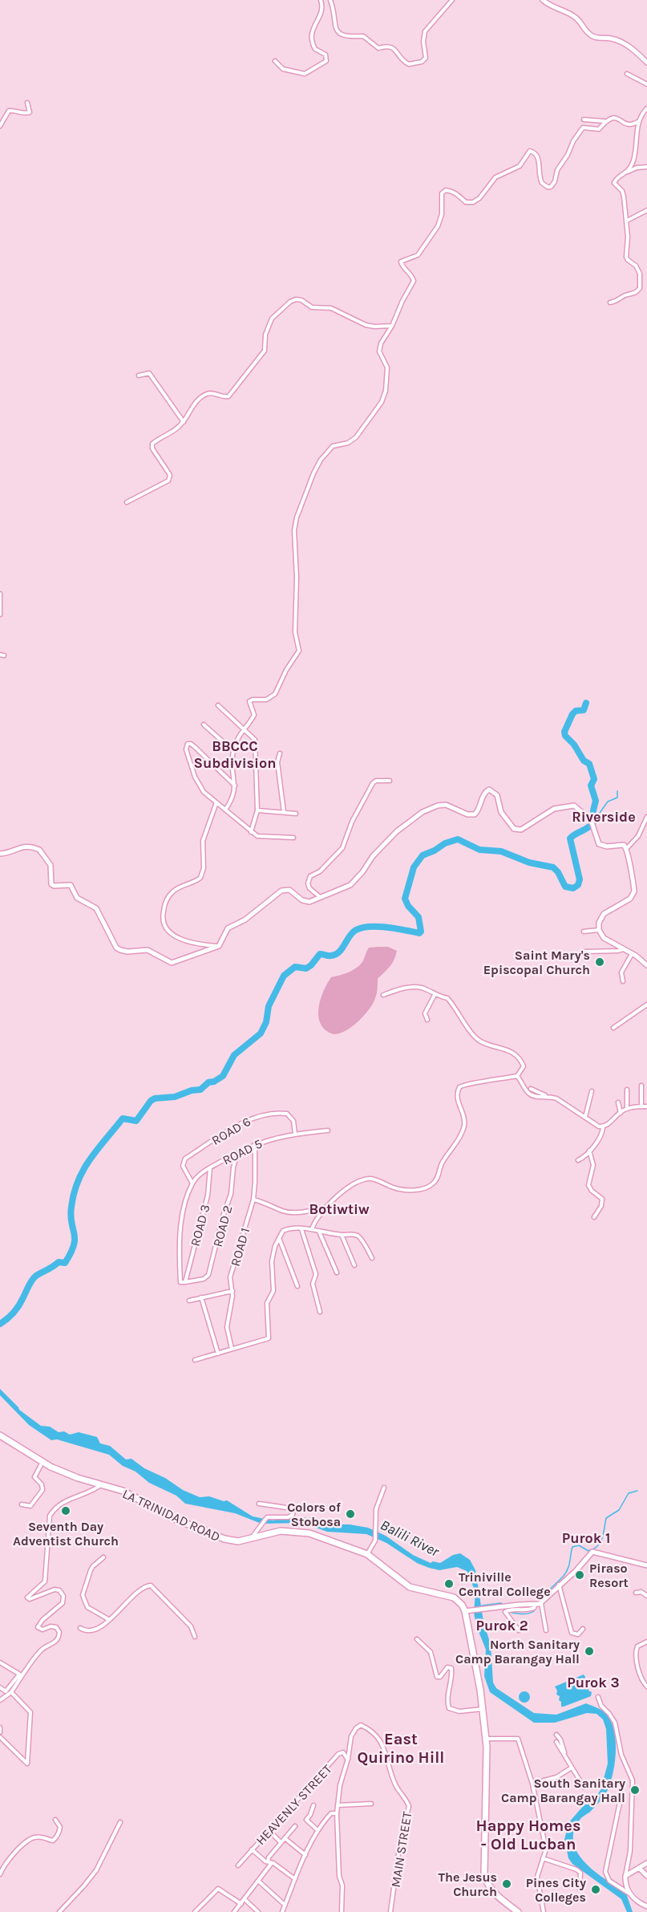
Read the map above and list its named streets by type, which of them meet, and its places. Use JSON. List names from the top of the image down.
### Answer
{
  "streets": {
    "highway": ["LA TRINIDAD ROAD"],
    "street": [
      "ROAD 6",
      "ROAD 5",
      "ROAD 3",
      "ROAD 2",
      "ROAD 1",
      "HEAVENLY STREET",
      "MAIN STREET"
    ]
  },
  "crossings": [
    ["ROAD 6", "ROAD 5"],
    ["ROAD 5", "ROAD 3"],
    ["ROAD 5", "ROAD 2"],
    ["ROAD 5", "ROAD 1"],
    ["ROAD 3", "ROAD 2"],
    ["HEAVENLY STREET", "MAIN STREET"]
  ],
  "districts": [
    "BBCCC Subdivision",
    "Riverside",
    "Botiwtiw",
    "Purok 1",
    "Purok 2",
    "Purok 3",
    "East Quirino Hill",
    "Happy Homes - Old Lucban"
  ],
  "water": ["Balili River"],
  "places": [
    "Saint Mary's Episcopal Church",
    "Seventh Day Adventist Church",
    "Colors of Stobosa",
    "Piraso Resort",
    "Triniville Central College",
    "North Sanitary Camp Barangay Hall",
    "South Sanitary Camp Barangay Hall",
    "The Jesus Church",
    "Pines City Colleges"
  ]
}
